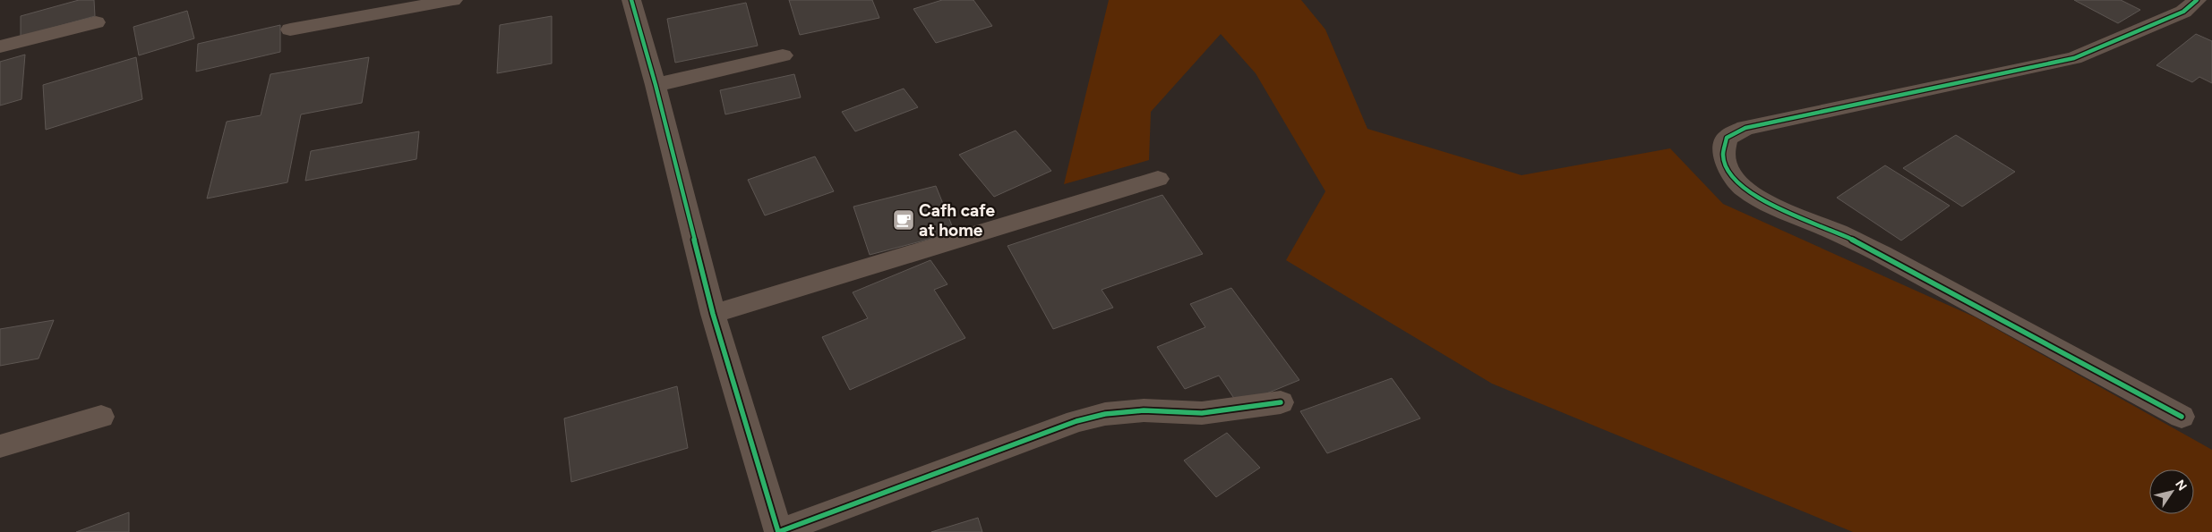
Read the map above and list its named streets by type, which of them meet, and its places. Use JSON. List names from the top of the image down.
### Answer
{
  "places": {
    "cafe": ["Cafh cafe at home"]
  },
  "north": "top right"
}
